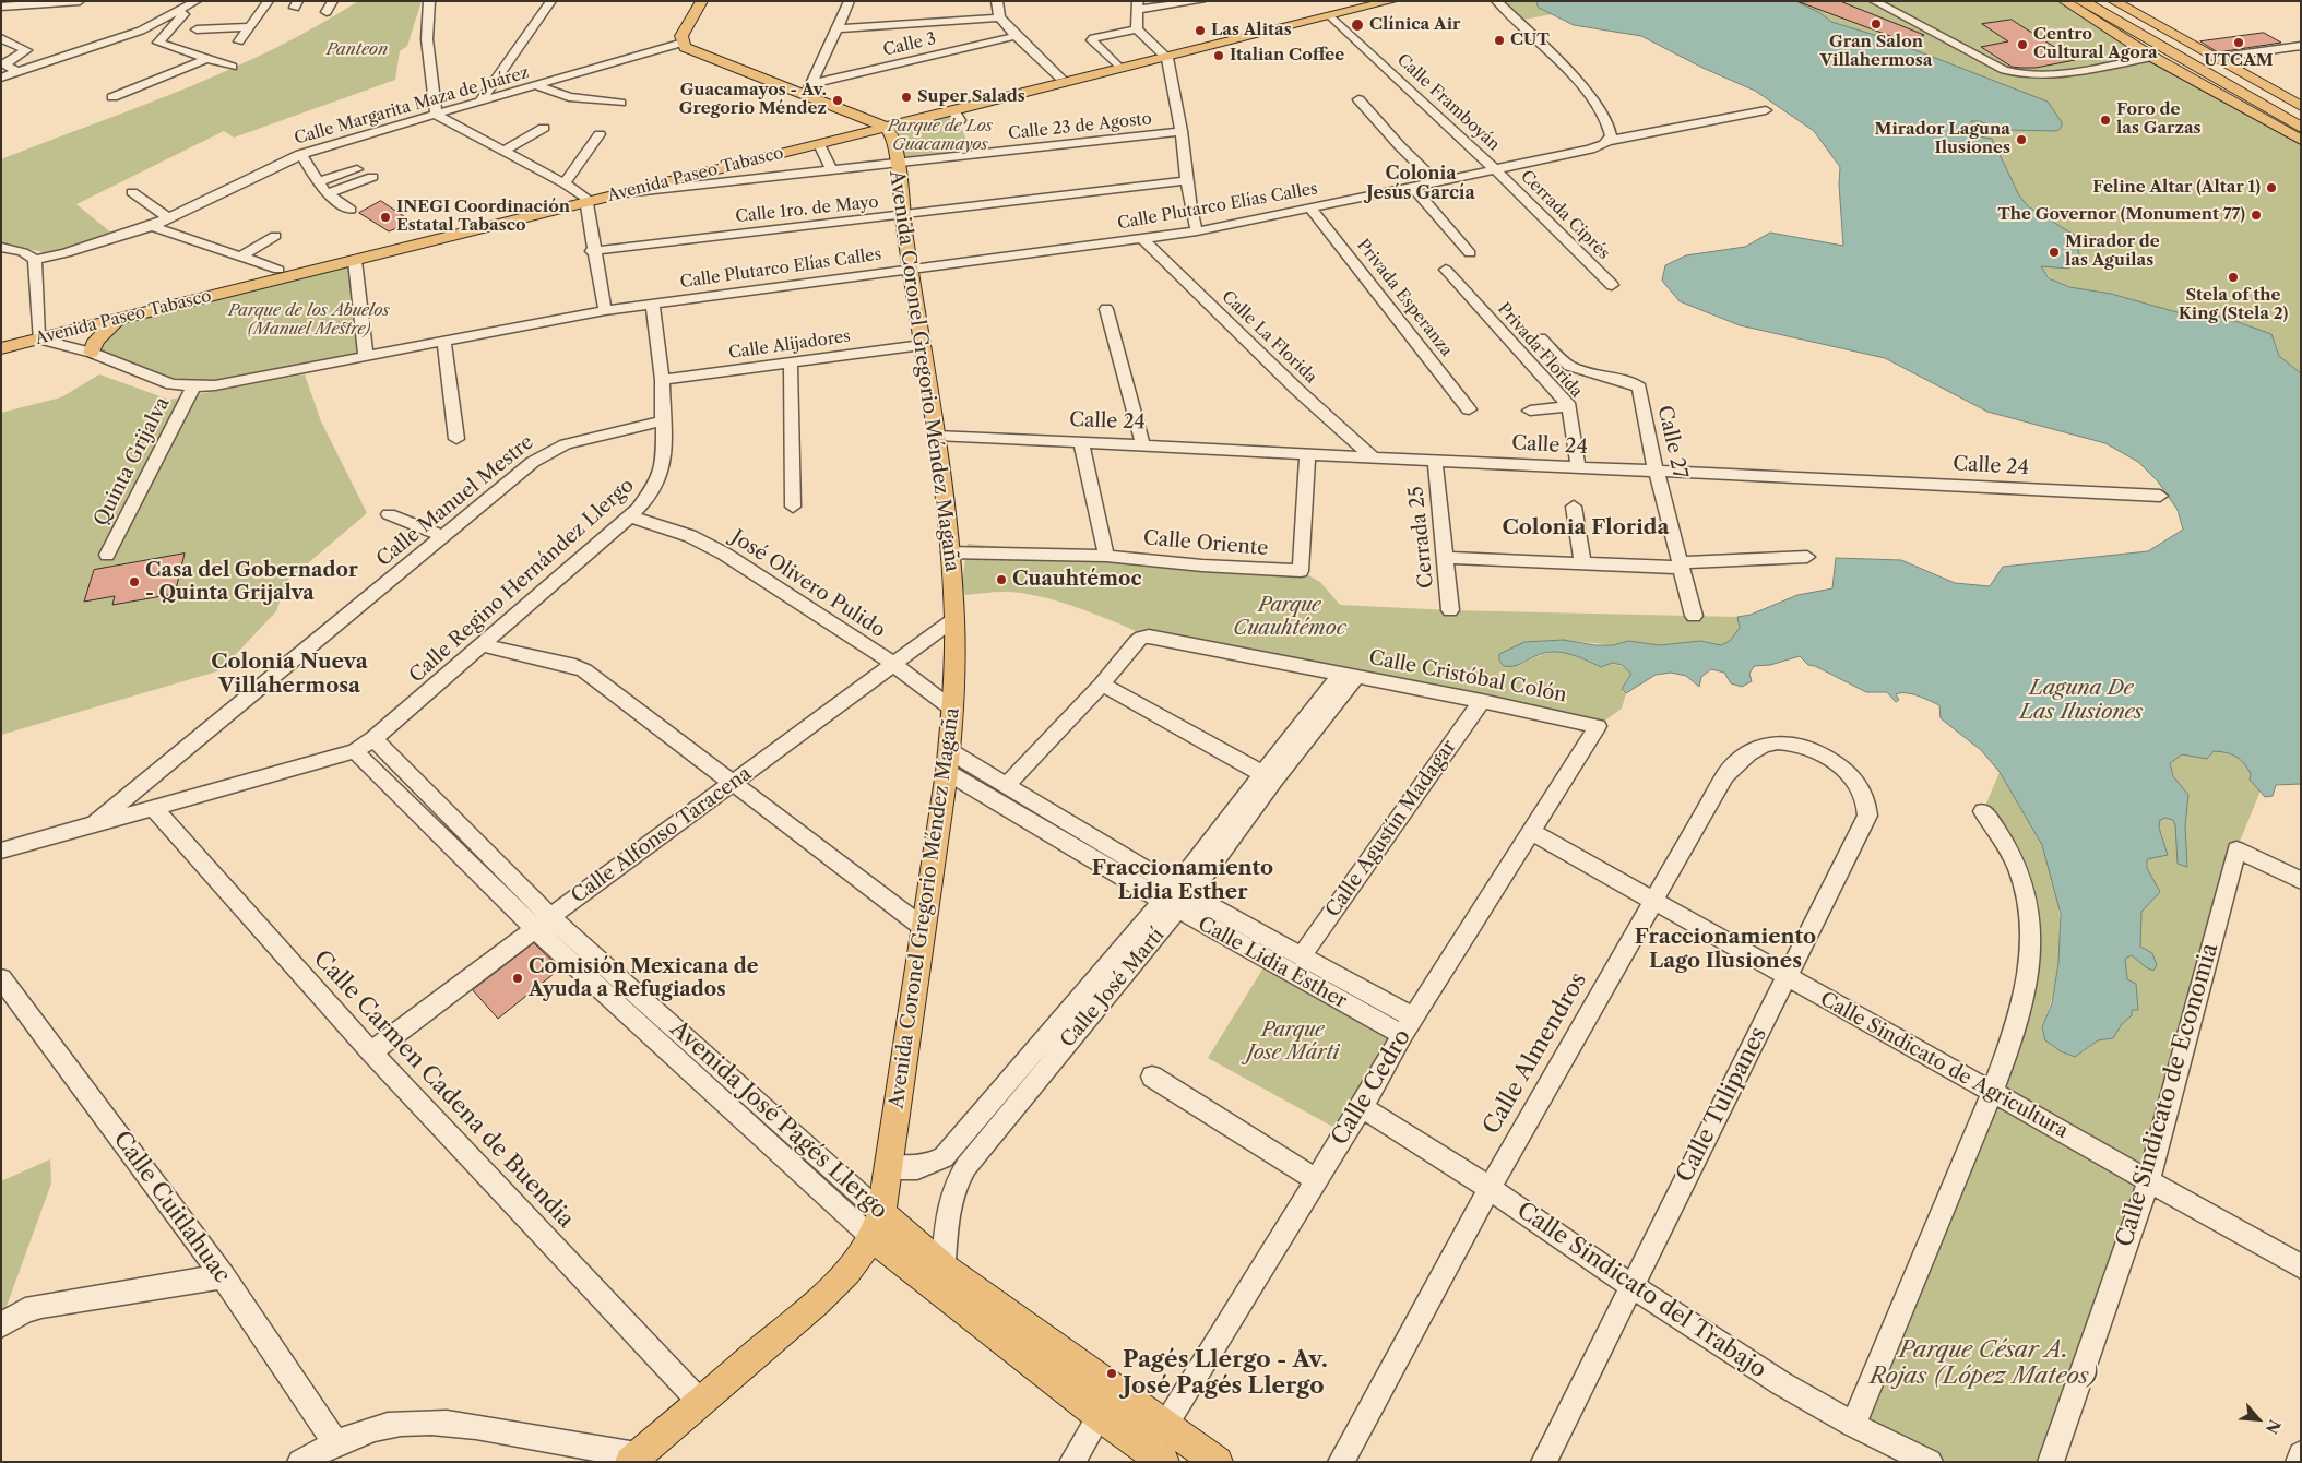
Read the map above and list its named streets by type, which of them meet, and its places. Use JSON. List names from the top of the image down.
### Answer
{
  "streets": {
    "main road": ["Avenida Paseo Tabasco", "Avenida Coronel Gregorio Méndez Magaña", "Avenida José Pagés Llergo"],
    "street": [
      "Calle 3",
      "Calle Framboyán",
      "Calle Margarita Maza de Juárez",
      "Calle 23 de Agosto",
      "Calle Plutarco Elías Calles",
      "Calle 1ro. de Mayo",
      "Cerrada Ciprés",
      "Privada Esperanza",
      "Calle La Florida",
      "Calle Alijadores",
      "Privada Florida",
      "Calle 24",
      "Calle 27",
      "Quinta Grijalva",
      "Calle Manuel Mestre",
      "Cerrada 25",
      "Calle Oriente",
      "Calle Regino Hernández Llergo",
      "José Olivero Pulido",
      "Calle Cristóbal Colón",
      "Calle Agustín Madagar",
      "Calle Alfonso Taracena",
      "Calle Lidia Esther",
      "Calle José Martí",
      "Calle Almendros",
      "Calle Sindicato de Agricultura",
      "Calle Cedro",
      "Calle Carmen Cadena de Buendia",
      "Calle Sindicato de Economia",
      "Calle Tulipanes",
      "Calle Cuitlahuac",
      "Calle Sindicato del Trabajo"
    ]
  },
  "crossings": [
    ["Calle Framboyán", "Avenida Paseo Tabasco"],
    ["Calle Framboyán", "Calle Plutarco Elías Calles"],
    ["Calle Framboyán", "Cerrada Ciprés"],
    ["Calle 23 de Agosto", "Avenida Paseo Tabasco"],
    ["Calle 23 de Agosto", "Avenida Coronel Gregorio Méndez Magaña"],
    ["Avenida Paseo Tabasco", "Calle Plutarco Elías Calles"],
    ["Avenida Paseo Tabasco", "Avenida Coronel Gregorio Méndez Magaña"],
    ["Calle Plutarco Elías Calles", "Cerrada Ciprés"],
    ["Calle Plutarco Elías Calles", "Privada Esperanza"],
    ["Calle Plutarco Elías Calles", "Calle La Florida"],
    ["Calle Plutarco Elías Calles", "Avenida Coronel Gregorio Méndez Magaña"],
    ["Calle Plutarco Elías Calles", "Quinta Grijalva"],
    ["Calle Plutarco Elías Calles", "Calle Regino Hernández Llergo"],
    ["Calle 1ro. de Mayo", "Avenida Coronel Gregorio Méndez Magaña"],
    ["Calle La Florida", "Calle 24"],
    ["Calle Alijadores", "Avenida Coronel Gregorio Méndez Magaña"],
    ["Calle Alijadores", "Calle Regino Hernández Llergo"],
    ["Privada Florida", "Calle 24"],
    ["Avenida Coronel Gregorio Méndez Magaña", "Calle 24"],
    ["Avenida Coronel Gregorio Méndez Magaña", "José Olivero Pulido"],
    ["Avenida Coronel Gregorio Méndez Magaña", "Calle Alfonso Taracena"],
    ["Avenida Coronel Gregorio Méndez Magaña", "Calle Lidia Esther"],
    ["Avenida Coronel Gregorio Méndez Magaña", "Calle José Martí"],
    ["Avenida Coronel Gregorio Méndez Magaña", "Calle Carmen Cadena de Buendia"],
    ["Avenida Coronel Gregorio Méndez Magaña", "Avenida José Pagés Llergo"],
    ["Calle 24", "Calle 27"],
    ["Calle 24", "Cerrada 25"],
    ["Calle Manuel Mestre", "Calle Regino Hernández Llergo"],
    ["Calle Regino Hernández Llergo", "José Olivero Pulido"],
    ["Calle Regino Hernández Llergo", "Calle Carmen Cadena de Buendia"],
    ["Calle Regino Hernández Llergo", "Avenida José Pagés Llergo"],
    ["José Olivero Pulido", "Calle Alfonso Taracena"],
    ["Calle Cristóbal Colón", "Calle Agustín Madagar"],
    ["Calle Cristóbal Colón", "Calle Lidia Esther"],
    ["Calle Cristóbal Colón", "Calle José Martí"],
    ["Calle Cristóbal Colón", "Calle Cedro"],
    ["Calle Agustín Madagar", "Calle Lidia Esther"],
    ["Calle Alfonso Taracena", "Calle Carmen Cadena de Buendia"],
    ["Calle Alfonso Taracena", "Avenida José Pagés Llergo"],
    ["Calle Lidia Esther", "Calle José Martí"],
    ["Calle Lidia Esther", "Calle Cedro"],
    ["Calle José Martí", "Avenida José Pagés Llergo"],
    ["Calle Almendros", "Calle Sindicato de Agricultura"],
    ["Calle Almendros", "Calle Tulipanes"],
    ["Calle Almendros", "Calle Sindicato del Trabajo"],
    ["Calle Sindicato de Agricultura", "Calle Cedro"],
    ["Calle Sindicato de Agricultura", "Calle Sindicato de Economia"],
    ["Calle Sindicato de Agricultura", "Calle Tulipanes"],
    ["Calle Cedro", "Avenida José Pagés Llergo"],
    ["Calle Cedro", "Calle Sindicato del Trabajo"],
    ["Calle Tulipanes", "Calle Sindicato del Trabajo"]
  ],
  "districts": [
    "Colonia Jesús García",
    "Colonia Florida",
    "Colonia Nueva Villahermosa",
    "Fraccionamiento Lidia Esther",
    "Fraccionamiento Lago Ilusiones"
  ],
  "water": ["Laguna De Las Ilusiones"],
  "parks": [
    "Panteon",
    "Parque de Los Guacamayos",
    "Parque de los Abuelos (Manuel Mestre)",
    "Parque Cuauhtémoc",
    "Parque Jose Márti",
    "Parque César A. Rojas (López Mateos)"
  ],
  "places": [
    "Gran Salon Villahermosa",
    "Clínica Air",
    "Las Alitas",
    "CUT",
    "UTCAM",
    "Centro Cultural Agora",
    "Italian Coffee",
    "Super Salads",
    "Guacamayos - Av. Gregorio Méndez",
    "Foro de las Garzas",
    "Mirador Laguna Ilusiones",
    "Feline Altar (Altar 1)",
    "The Governor (Monument 77)",
    "INEGI Coordinación Estatal Tabasco",
    "Mirador de las Aguilas",
    "Stela of the King (Stela 2)",
    "Cuauhtémoc",
    "Casa del Gobernador - Quinta Grijalva",
    "Comisión Mexicana de Ayuda a Refugiados",
    "Pagés Llergo - Av. José Pagés Llergo"
  ],
  "north": "bottom right"
}
